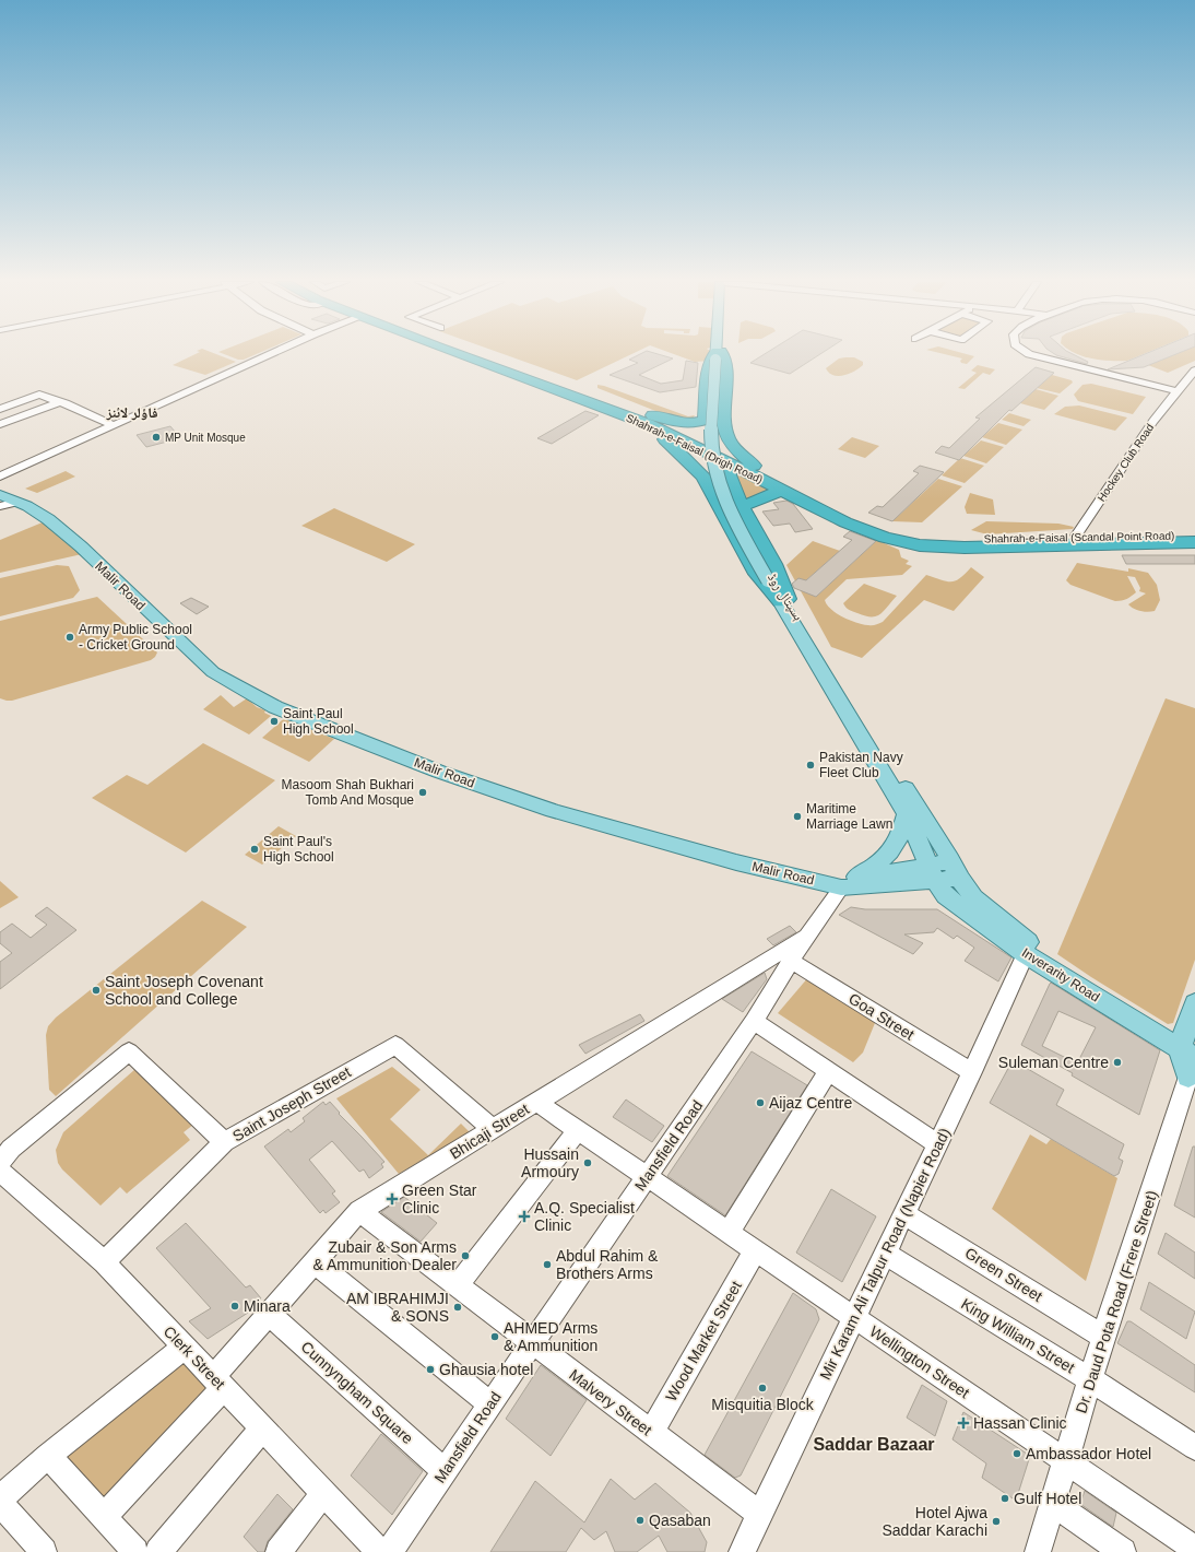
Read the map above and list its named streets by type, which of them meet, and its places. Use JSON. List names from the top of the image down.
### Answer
{
  "streets": {
    "highway": ["Shahrah-e-Faisal (Drigh Road)", "Shahrah-e-Faisal (Scandal Point Road)"],
    "main road": [
      "Malir Road",
      "ہسپتال روڈ",
      "Inverarity Road",
      "Dr. Daud Pota Road (Frere Street)"
    ],
    "street": [
      "Hockey Club Road",
      "Goa Street",
      "Saint Joseph Street",
      "Bhicaji Street",
      "Mansfield Road",
      "Mir Karam Ali Talpur Road (Napier Road)",
      "Green Street",
      "King William Street",
      "Wood Market Street",
      "Clerk Street",
      "Wellington Street",
      "Cunnyngham Square",
      "Malvery Street"
    ]
  },
  "crossings": [
    ["Hockey Club Road", "Shahrah-e-Faisal (Scandal Point Road)"],
    ["Malir Road", "ہسپتال روڈ"],
    ["Malir Road", "Inverarity Road"],
    ["Malir Road", "Mansfield Road"],
    ["ہسپتال روڈ", "Inverarity Road"],
    ["Inverarity Road", "Mir Karam Ali Talpur Road (Napier Road)"],
    ["Inverarity Road", "Dr. Daud Pota Road (Frere Street)"],
    ["Goa Street", "Mansfield Road"],
    ["Goa Street", "Mir Karam Ali Talpur Road (Napier Road)"],
    ["Saint Joseph Street", "Bhicaji Street"],
    ["Bhicaji Street", "Mansfield Road"],
    ["Bhicaji Street", "Clerk Street"],
    ["Bhicaji Street", "Wellington Street"],
    ["Bhicaji Street", "Cunnyngham Square"],
    ["Bhicaji Street", "Malvery Street"],
    ["Mansfield Road", "Wellington Street"],
    ["Mansfield Road", "Cunnyngham Square"],
    ["Mansfield Road", "Malvery Street"],
    ["Mir Karam Ali Talpur Road (Napier Road)", "Green Street"],
    ["Mir Karam Ali Talpur Road (Napier Road)", "King William Street"],
    ["Mir Karam Ali Talpur Road (Napier Road)", "Wellington Street"],
    ["Mir Karam Ali Talpur Road (Napier Road)", "Malvery Street"],
    ["Green Street", "Dr. Daud Pota Road (Frere Street)"],
    ["Dr. Daud Pota Road (Frere Street)", "King William Street"],
    ["Dr. Daud Pota Road (Frere Street)", "Wellington Street"],
    ["Wood Market Street", "Wellington Street"],
    ["Wood Market Street", "Malvery Street"]
  ],
  "districts": ["فاؤلر لائنز", "Saddar Bazaar"],
  "places": {
    "other": [
      "MP Unit Mosque",
      "Army Public School - Cricket Ground",
      "Saint Paul High School",
      "Pakistan Navy Fleet Club",
      "Masoom Shah Bukhari Tomb And Mosque",
      "Maritime Marriage Lawn",
      "Saint Paul's High School",
      "Saint Joseph Covenant School and College",
      "Suleman Centre",
      "Aijaz Centre",
      "Hussain Armoury",
      "Zubair & Son Arms & Ammunition Dealer",
      "Abdul Rahim & Brothers Arms",
      "Minara",
      "AM IBRAHIMJI & SONS",
      "AHMED Arms & Ammunition",
      "Ghausia hotel",
      "Misquitia Block",
      "Ambassador Hotel",
      "Gulf Hotel",
      "Qasaban",
      "Hotel Ajwa Saddar Karachi"
    ],
    "health": ["Green Star Clinic", "A.Q. Specialist Clinic", "Hassan Clinic"]
  }
}
